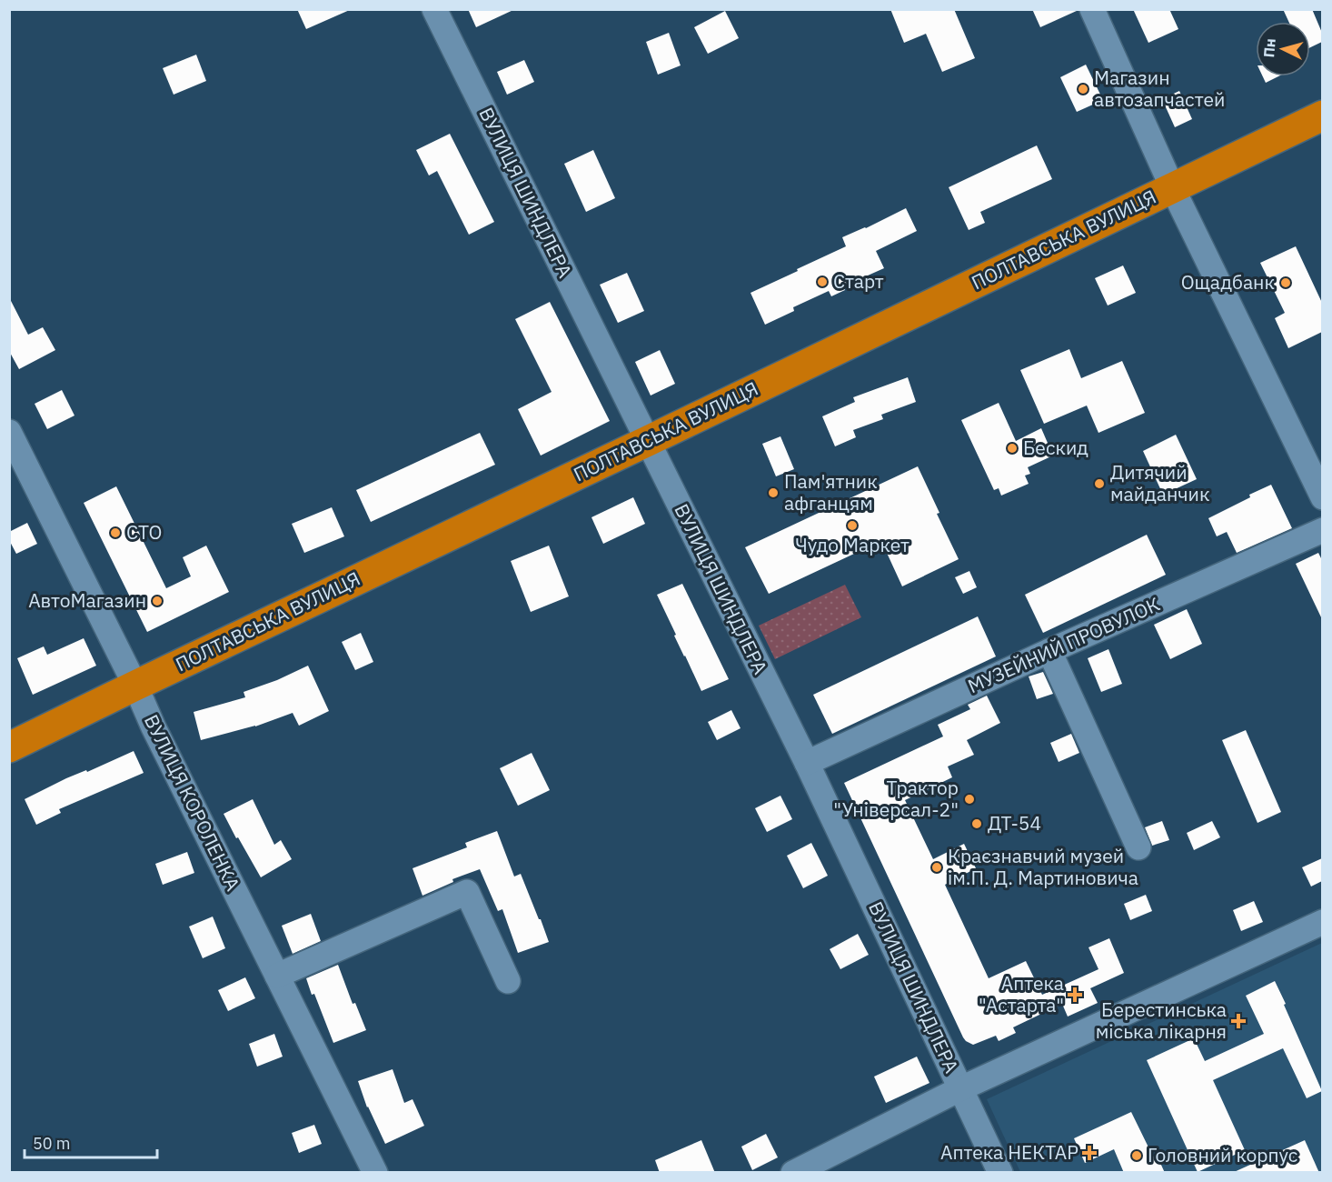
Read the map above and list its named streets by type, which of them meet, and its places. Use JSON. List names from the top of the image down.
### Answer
{
  "streets": {
    "highway": ["ПОЛТАВСЬКА ВУЛИЦЯ"],
    "street": ["ВУЛИЦЯ ШИНДЛЕРА", "МУЗЕЙНИЙ ПРОВУЛОК", "ВУЛИЦЯ КОРОЛЕНКА"]
  },
  "crossings": [
    ["ВУЛИЦЯ ШИНДЛЕРА", "ПОЛТАВСЬКА ВУЛИЦЯ"],
    ["ВУЛИЦЯ ШИНДЛЕРА", "МУЗЕЙНИЙ ПРОВУЛОК"],
    ["ПОЛТАВСЬКА ВУЛИЦЯ", "ВУЛИЦЯ КОРОЛЕНКА"]
  ],
  "places": {
    "other": [
      "Магазин автозапчастей",
      "Старт",
      "Ощадбанк",
      "Бескид",
      "Дитячий майданчик",
      "Пам'ятник афганцям",
      "Чудо Маркет",
      "СТО",
      "АвтоМагазин",
      "Трактор \"Універсал-2\"",
      "ДТ-54",
      "Краєзнавчий музей ім.П. Д. Мартиновича",
      "Головний корпус"
    ],
    "health": ["Аптека \"Астарта\"", "Берестинська міська лікарня", "Аптека НЕКТАР"]
  },
  "scale_bar": "50 m",
  "north": "left"
}
